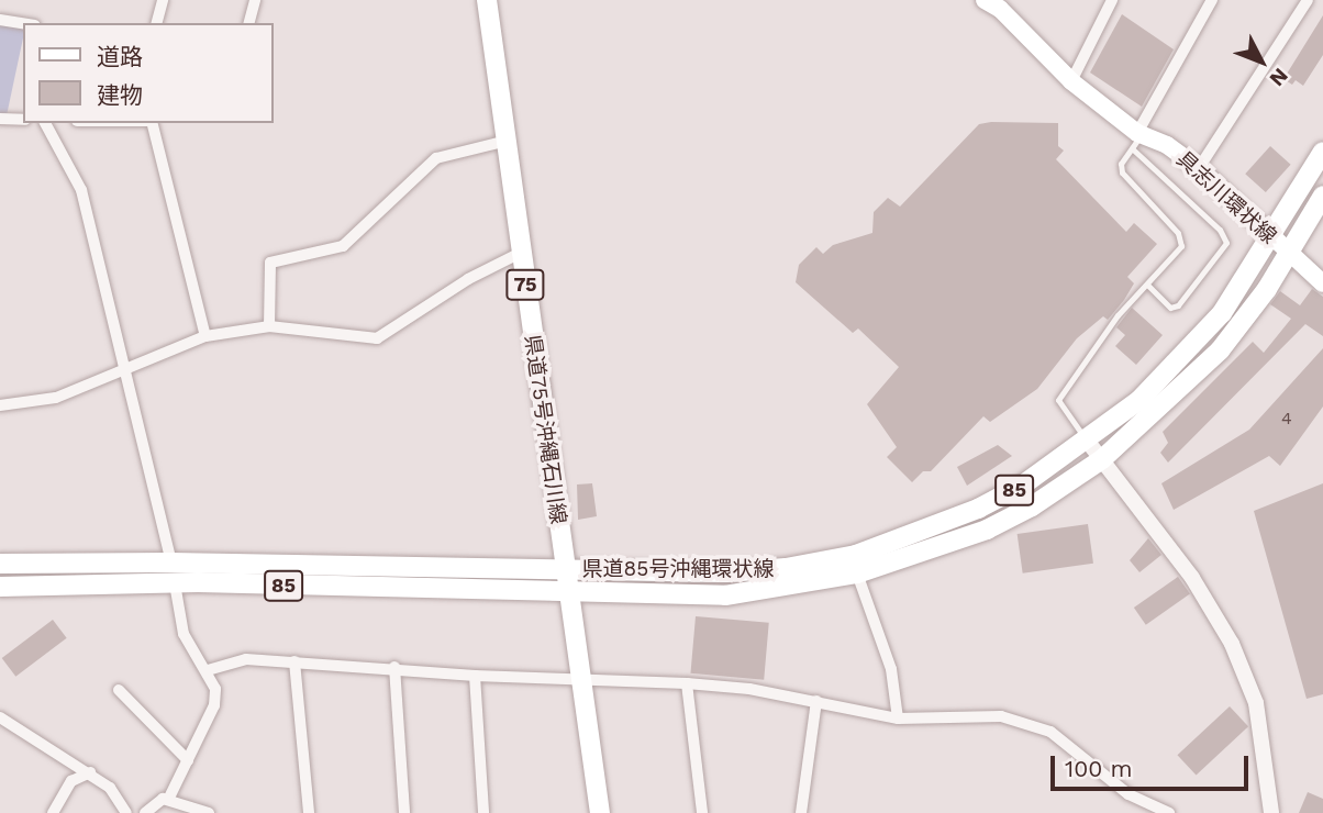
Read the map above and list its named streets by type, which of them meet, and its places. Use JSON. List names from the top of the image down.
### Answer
{
  "streets": {
    "main road": [
      "具志川環状線",
      "75",
      "県道75号沖縄石川線",
      "85",
      "県道85号沖縄環状線"
    ]
  },
  "crossings": [
    ["具志川環状線", "県道85号沖縄環状線"],
    ["県道75号沖縄石川線", "県道85号沖縄環状線"]
  ],
  "house_numbers": ["4"],
  "legend": ["道路", "建物"],
  "scale_bar": "100 m",
  "north": "bottom right"
}
